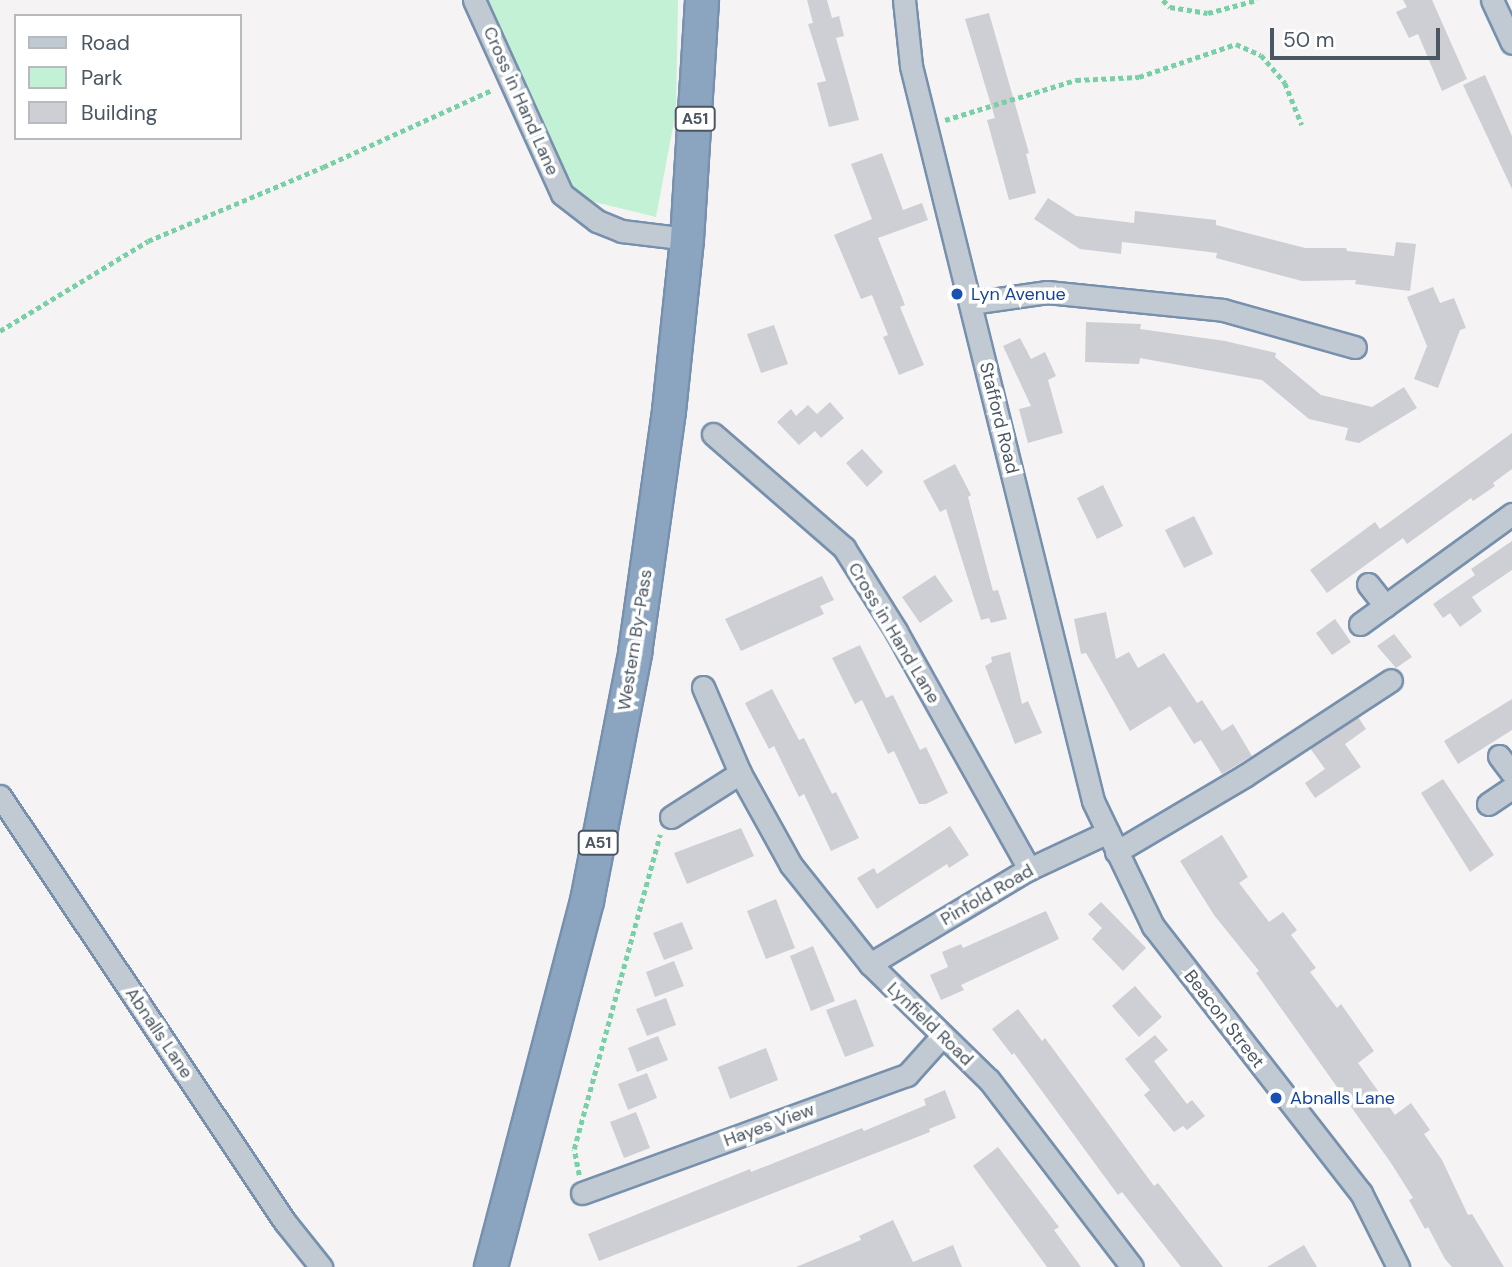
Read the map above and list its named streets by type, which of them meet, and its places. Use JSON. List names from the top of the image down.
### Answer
{
  "streets": {
    "highway": ["A51", "Western By-Pass"],
    "street": [
      "Cross in Hand Lane",
      "Stafford Road",
      "Pinfold Road",
      "Beacon Street",
      "Lynfield Road",
      "Abnalls Lane",
      "Hayes View"
    ]
  },
  "crossings": [
    ["Cross in Hand Lane", "Western By-Pass"],
    ["Cross in Hand Lane", "Pinfold Road"],
    ["Stafford Road", "Pinfold Road"],
    ["Stafford Road", "Beacon Street"],
    ["Pinfold Road", "Beacon Street"],
    ["Pinfold Road", "Lynfield Road"],
    ["Lynfield Road", "Hayes View"]
  ],
  "places": ["Lyn Avenue", "Abnalls Lane"],
  "legend": ["Road", "Park", "Building"],
  "scale_bar": "50 m"
}
